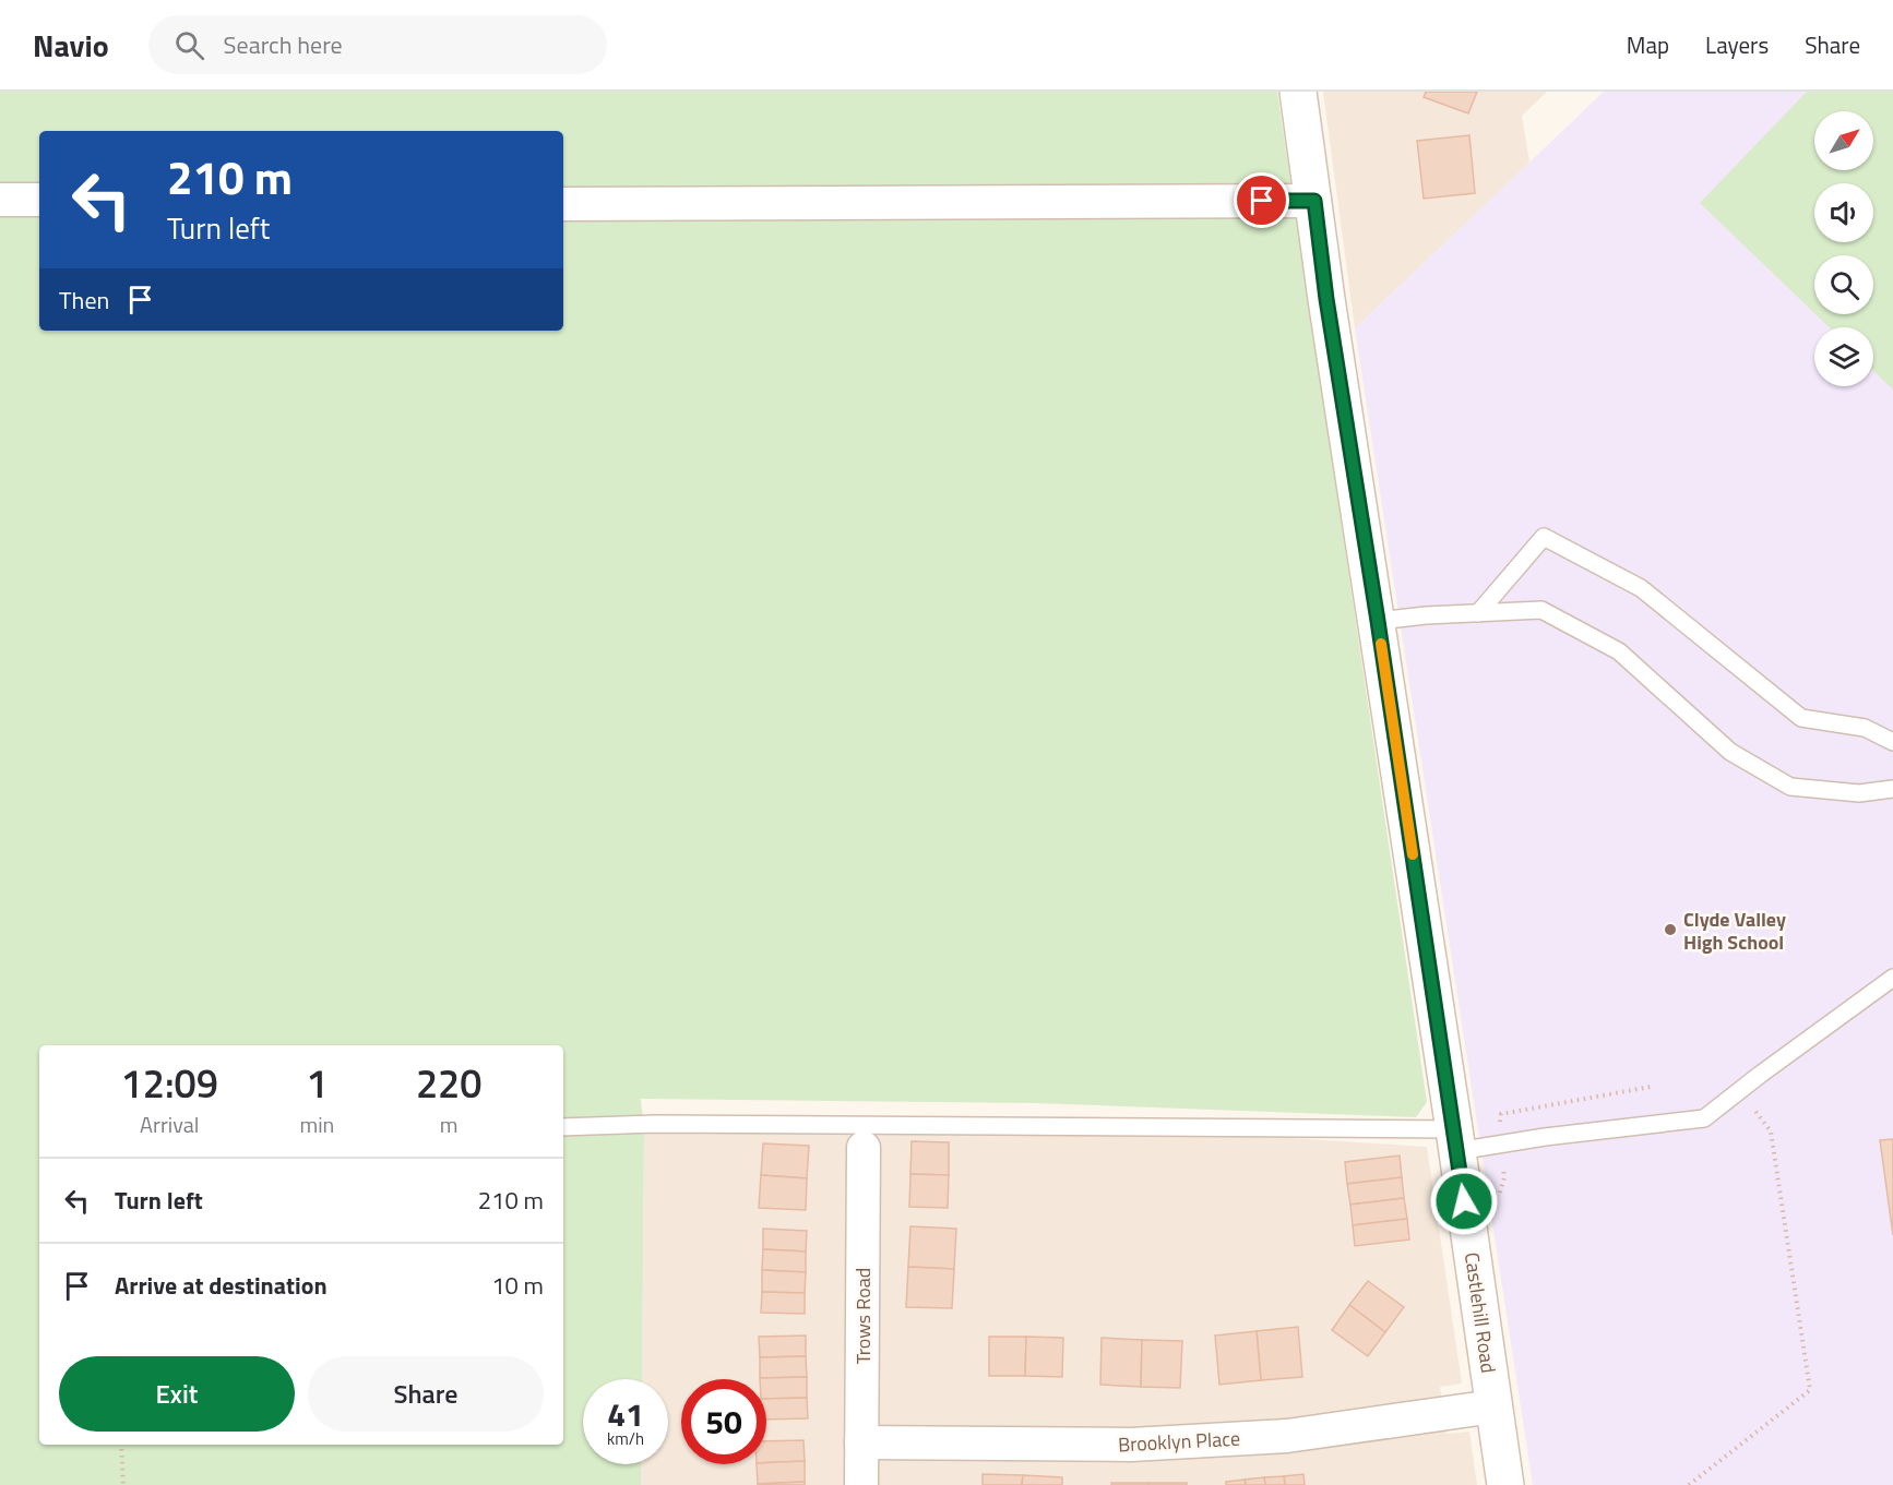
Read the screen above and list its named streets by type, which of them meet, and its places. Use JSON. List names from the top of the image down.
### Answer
{
  "streets": {
    "main road": ["Castlehill Road"],
    "street": ["Trows Road", "Brooklyn Place"]
  },
  "crossings": [
    ["Castlehill Road", "Brooklyn Place"],
    ["Trows Road", "Brooklyn Place"]
  ],
  "places": ["Clyde Valley High School"],
  "north": "top right",
  "page": {
    "header": "Navio",
    "search": "Search here",
    "nav": ["Map", "Layers", "Share"],
    "turn": ["210 m", "Turn left"],
    "then": "Then",
    "eta": [
      "12:09",
      "Arrival",
      "1",
      "min",
      "220",
      "m"
    ],
    "list": [
      {
        "name": "Turn left",
        "value": "210 m"
      },
      {
        "name": "Arrive at destination",
        "value": "10 m"
      }
    ],
    "buttons": ["Exit", "Share"],
    "speed": "41 km/h",
    "limit": "50"
  }
}
